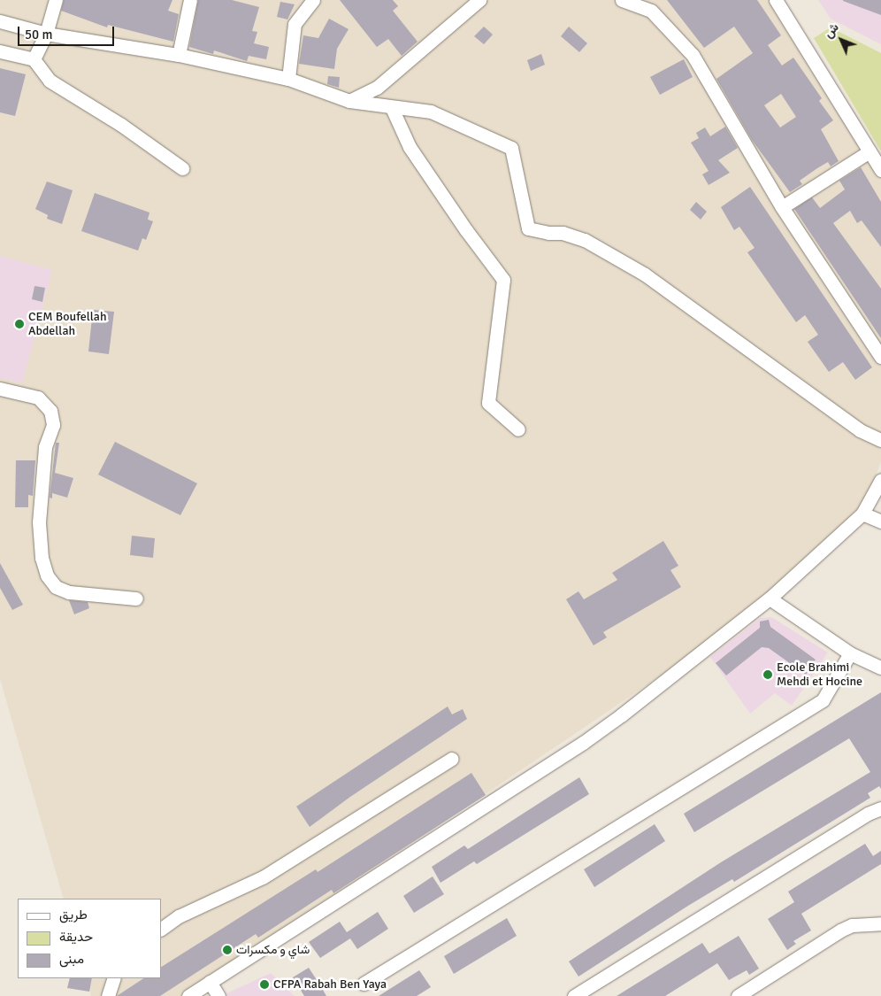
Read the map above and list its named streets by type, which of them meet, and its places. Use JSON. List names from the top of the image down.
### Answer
{
  "places": [
    "CEM Boufellah Abdellah",
    "Ecole Brahimi Mehdi et Hocine",
    "شاي و مكسرات",
    "CFPA Rabah Ben Yaya"
  ],
  "legend": ["طريق", "حديقة", "مبنى"],
  "scale_bar": "50 m",
  "north": "top left"
}
